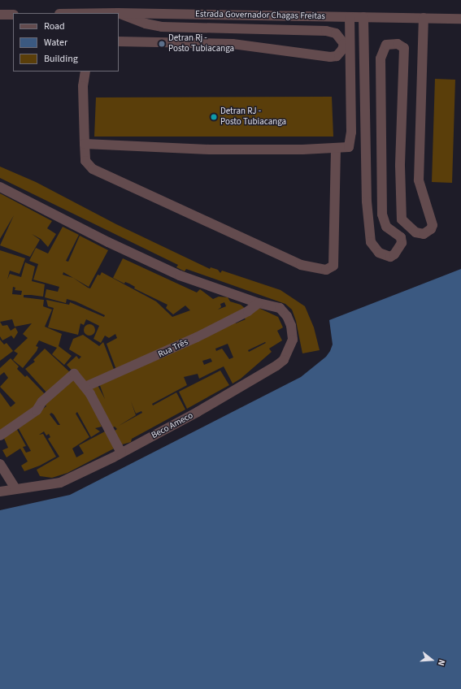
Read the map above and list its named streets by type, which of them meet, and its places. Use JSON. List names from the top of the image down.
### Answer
{
  "streets": {
    "street": ["Estrada Governador Chagas Freitas", "Rua Três", "Beco Ameco"]
  },
  "crossings": [
    ["Rua Três", "Beco Ameco"]
  ],
  "places": ["Detran Rj - Posto Tubiacanga", "Detran RJ - Posto Tubiacanga"],
  "legend": ["Road", "Water", "Building"],
  "north": "right"
}
